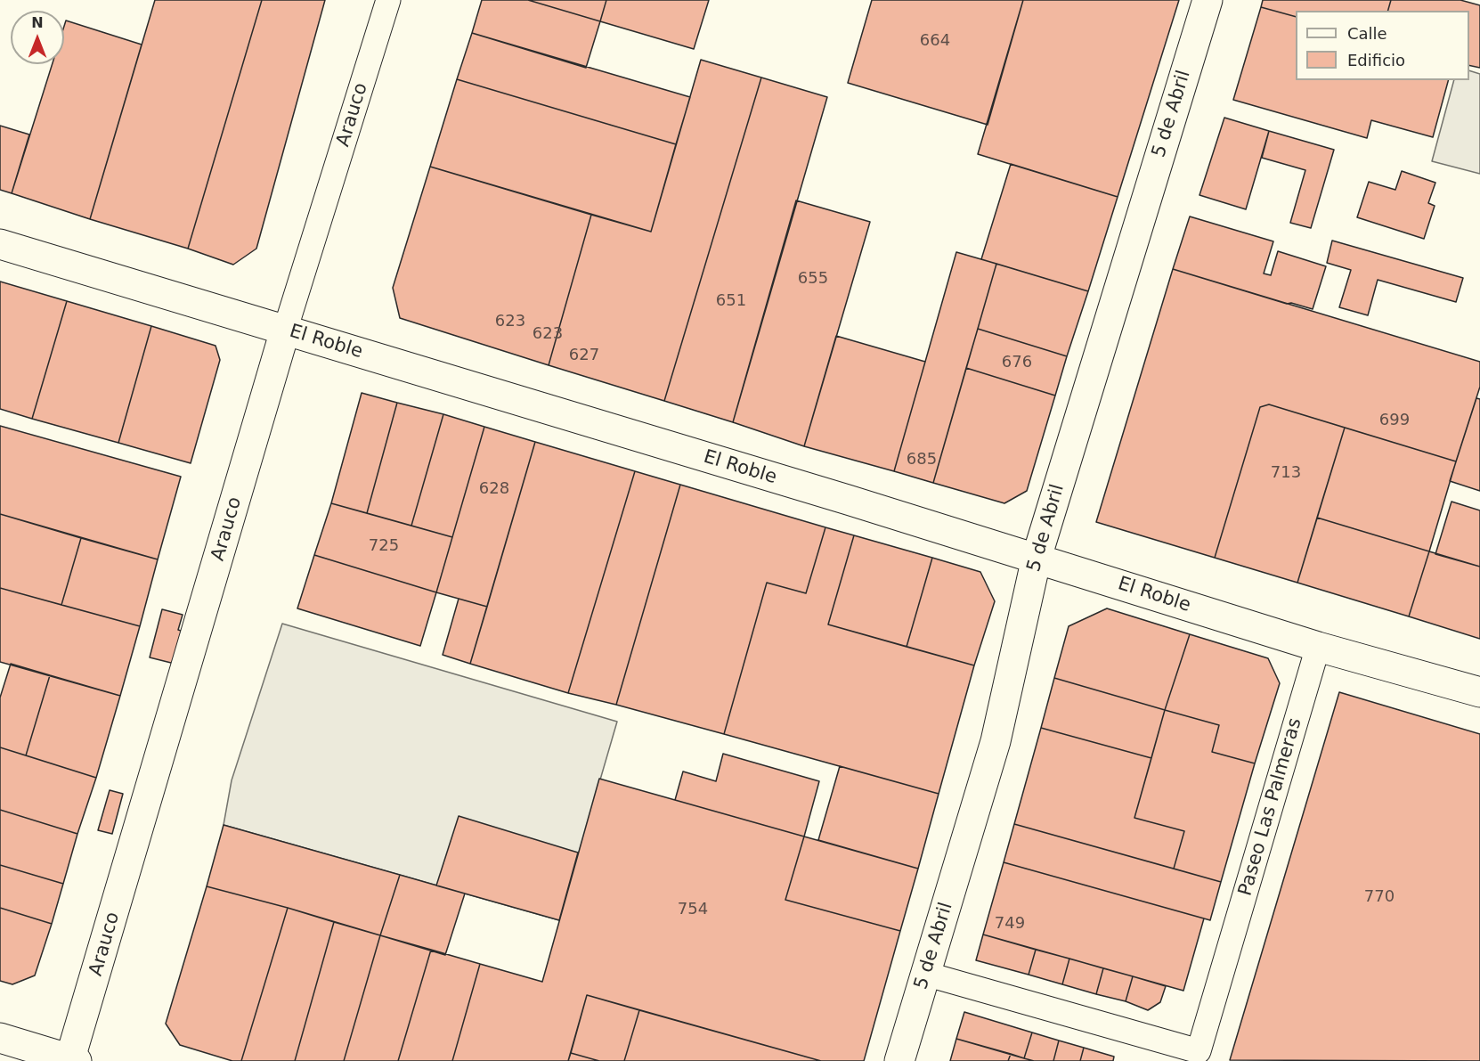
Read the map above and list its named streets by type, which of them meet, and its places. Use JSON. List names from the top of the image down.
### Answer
{
  "streets": {
    "street": [
      "5 de Abril",
      "Arauco",
      "El Roble",
      "Paseo Las Palmeras"
    ]
  },
  "crossings": [
    ["5 de Abril", "El Roble"],
    ["Arauco", "El Roble"],
    ["El Roble", "Paseo Las Palmeras"]
  ],
  "house_numbers": [
    "664",
    "655",
    "651",
    "623",
    "623",
    "627",
    "676",
    "699",
    "685",
    "713",
    "628",
    "725",
    "770",
    "754",
    "749"
  ],
  "legend": ["Calle", "Edificio"],
  "north": "top"
}
